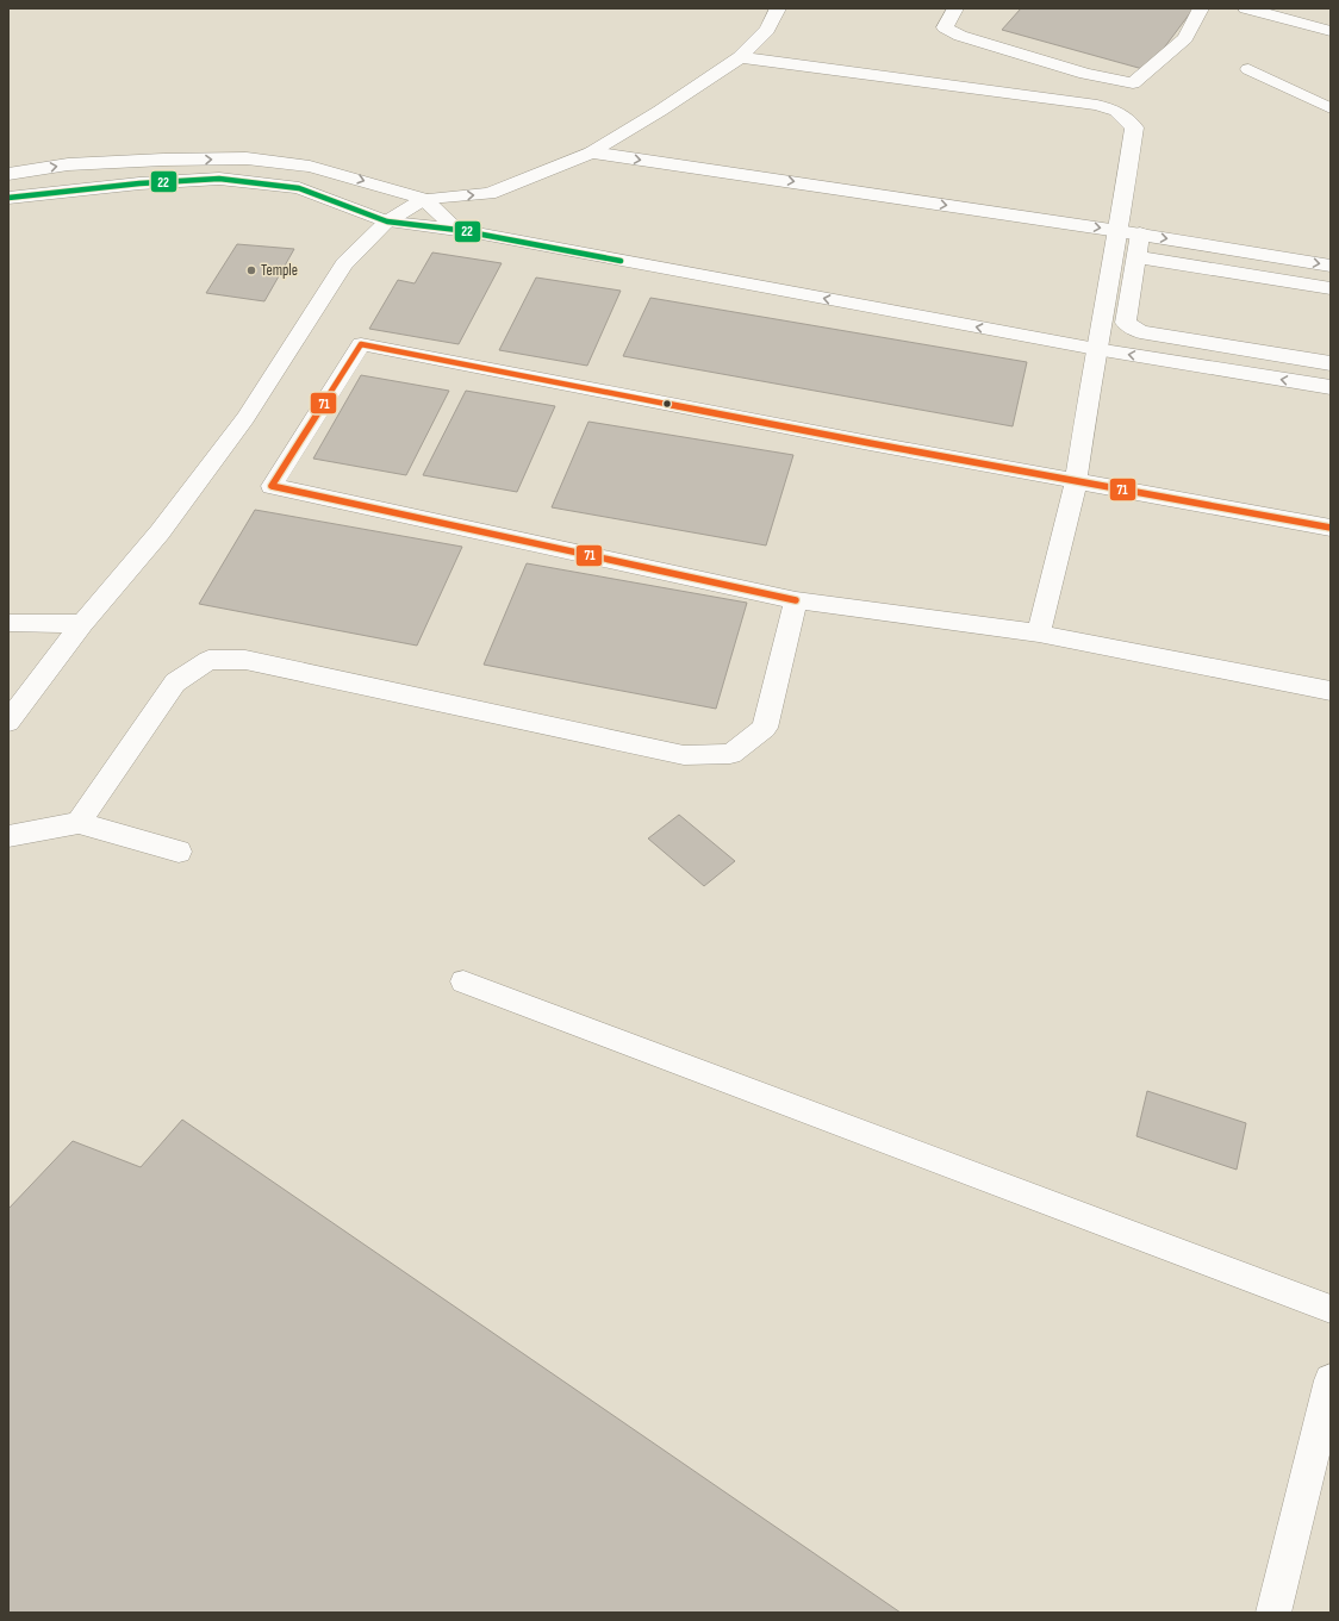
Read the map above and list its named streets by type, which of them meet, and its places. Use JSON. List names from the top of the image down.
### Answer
{
  "places": ["Temple"],
  "lines": ["transit line 22", "transit line 71"]
}
